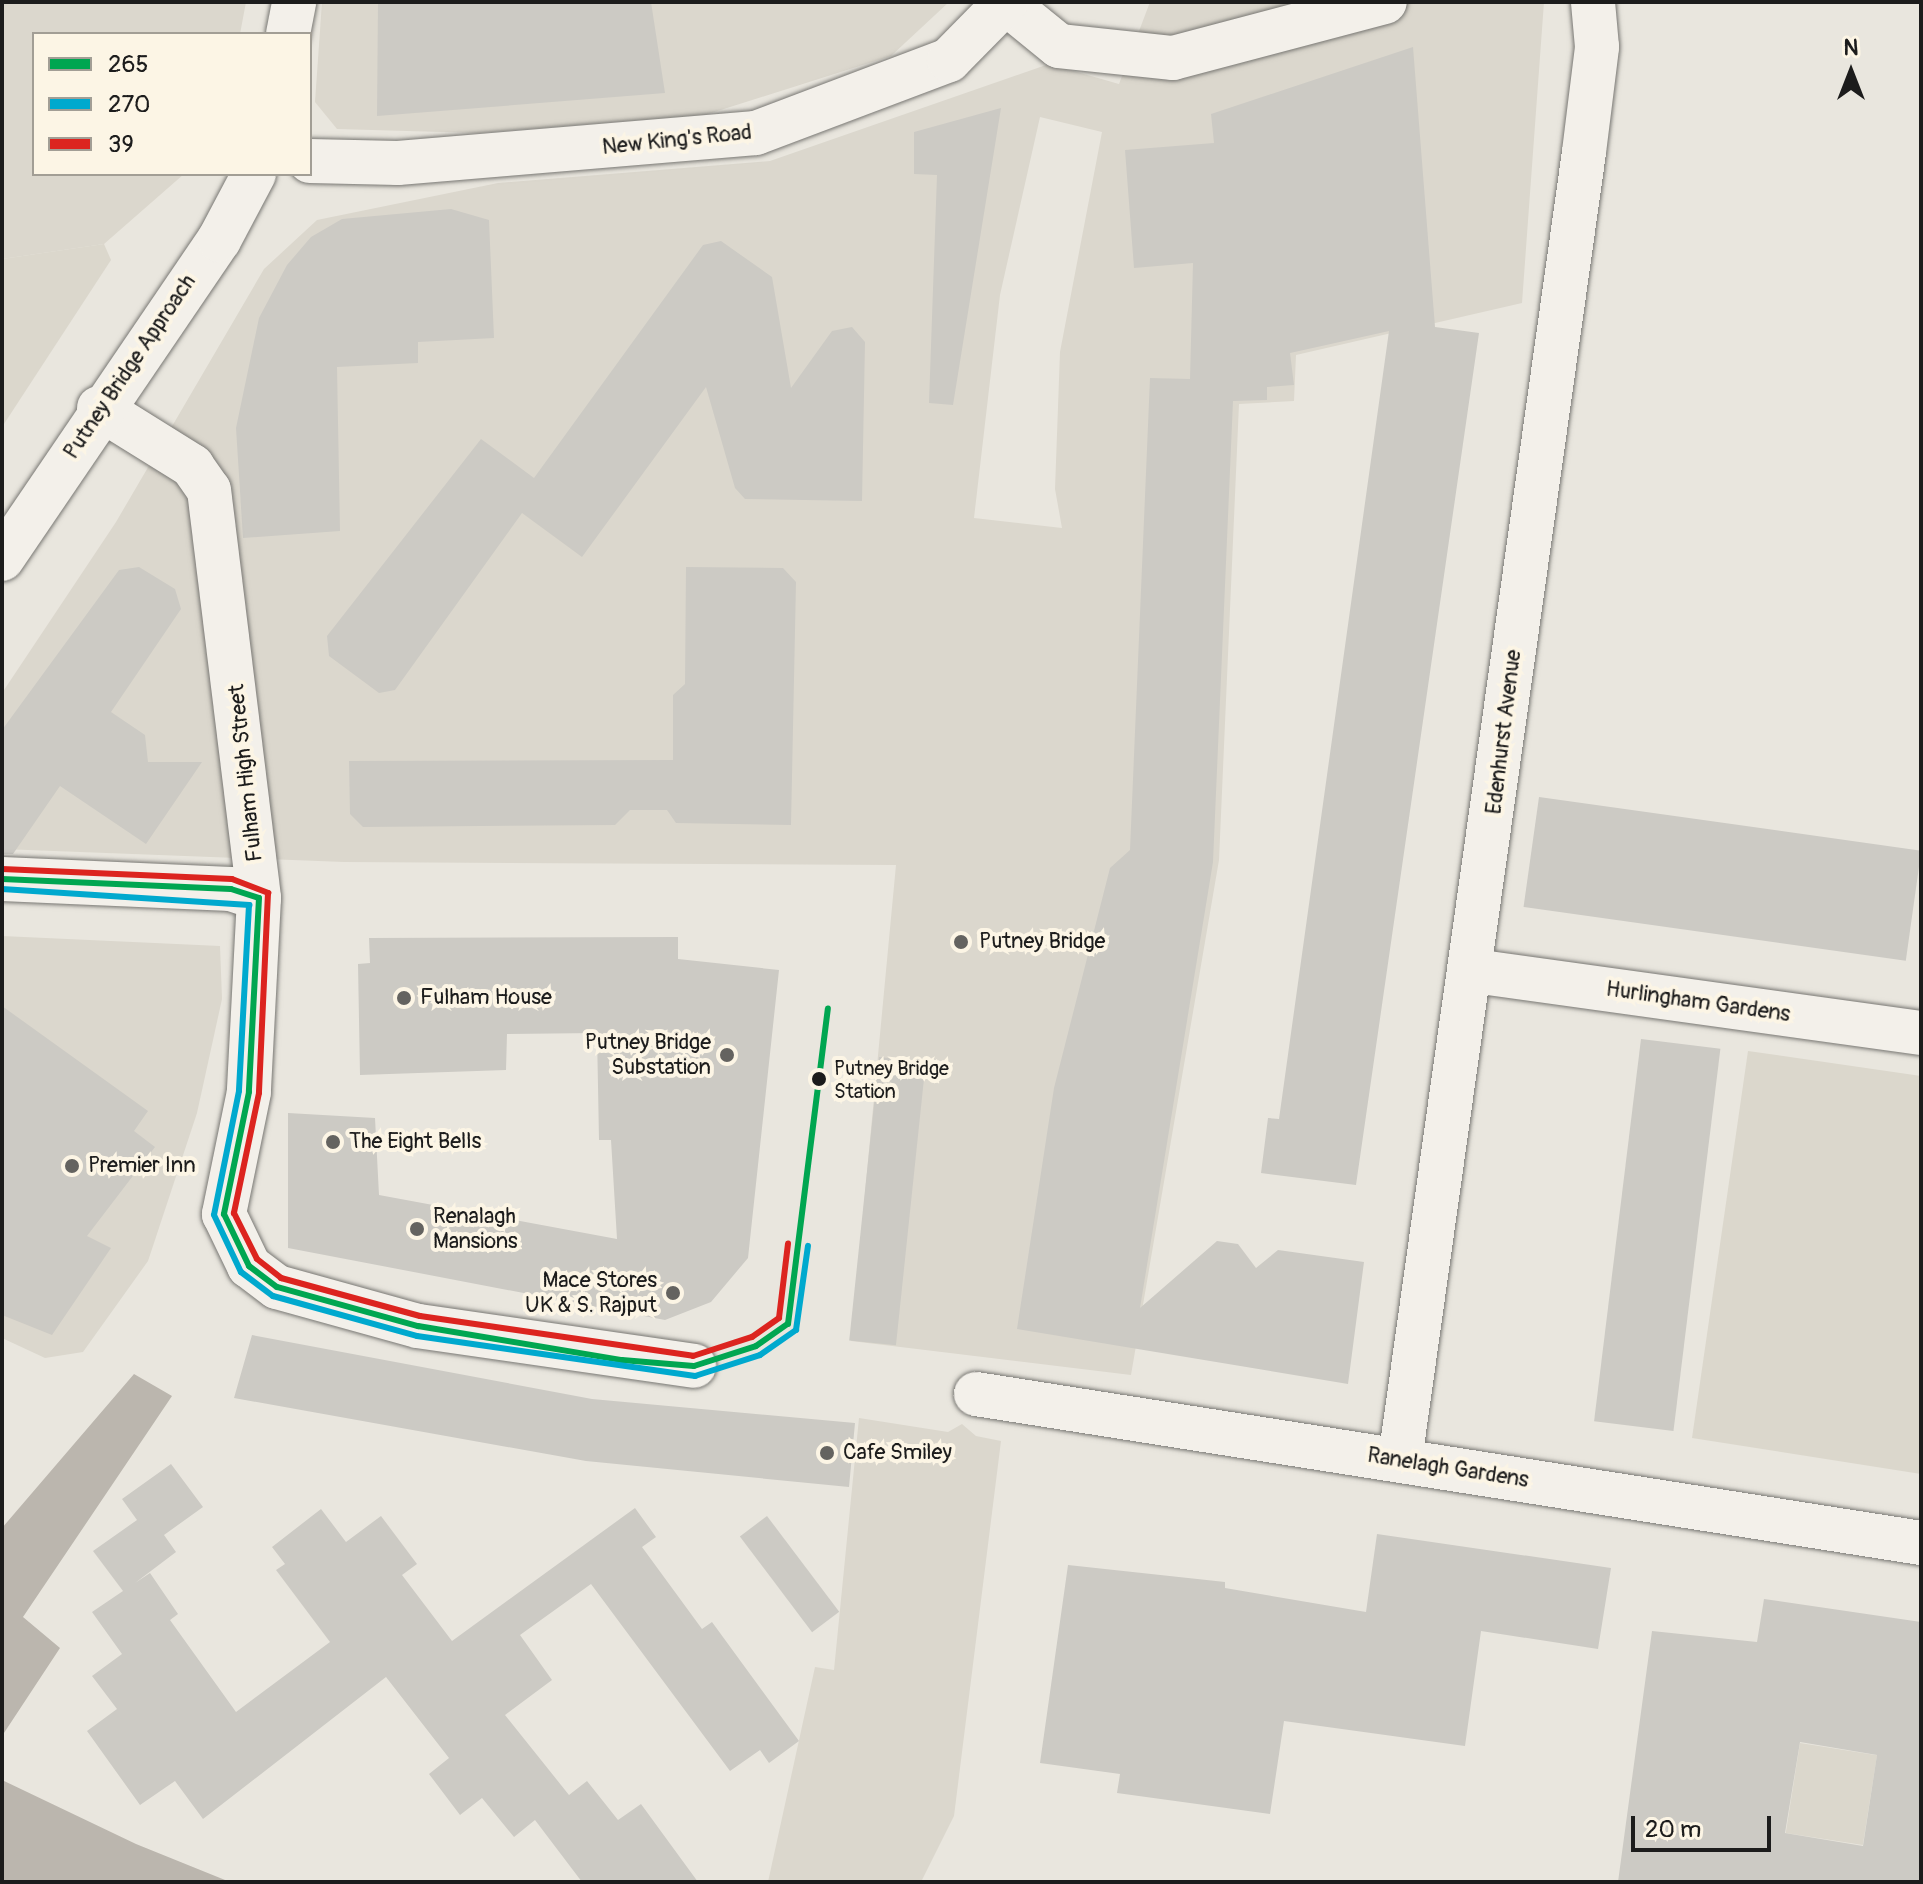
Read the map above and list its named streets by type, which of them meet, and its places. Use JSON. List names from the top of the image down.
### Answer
{
  "streets": {
    "street": [
      "New King's Road",
      "Putney Bridge Approach",
      "Edenhurst Avenue",
      "Fulham High Street",
      "Hurlingham Gardens",
      "Ranelagh Gardens"
    ]
  },
  "crossings": [
    ["Putney Bridge Approach", "Fulham High Street"],
    ["Edenhurst Avenue", "Hurlingham Gardens"],
    ["Edenhurst Avenue", "Ranelagh Gardens"]
  ],
  "places": [
    "Putney Bridge",
    "Fulham House",
    "Putney Bridge Substation",
    "Putney Bridge Station",
    "The Eight Bells",
    "Premier Inn",
    "Renalagh Mansions",
    "Mace Stores UK & S. Rajput",
    "Cafe Smiley"
  ],
  "lines": ["transit line 39", "transit line 265", "transit line 270"],
  "legend": ["265", "270", "39"],
  "scale_bar": "20 m",
  "north": "top"
}
